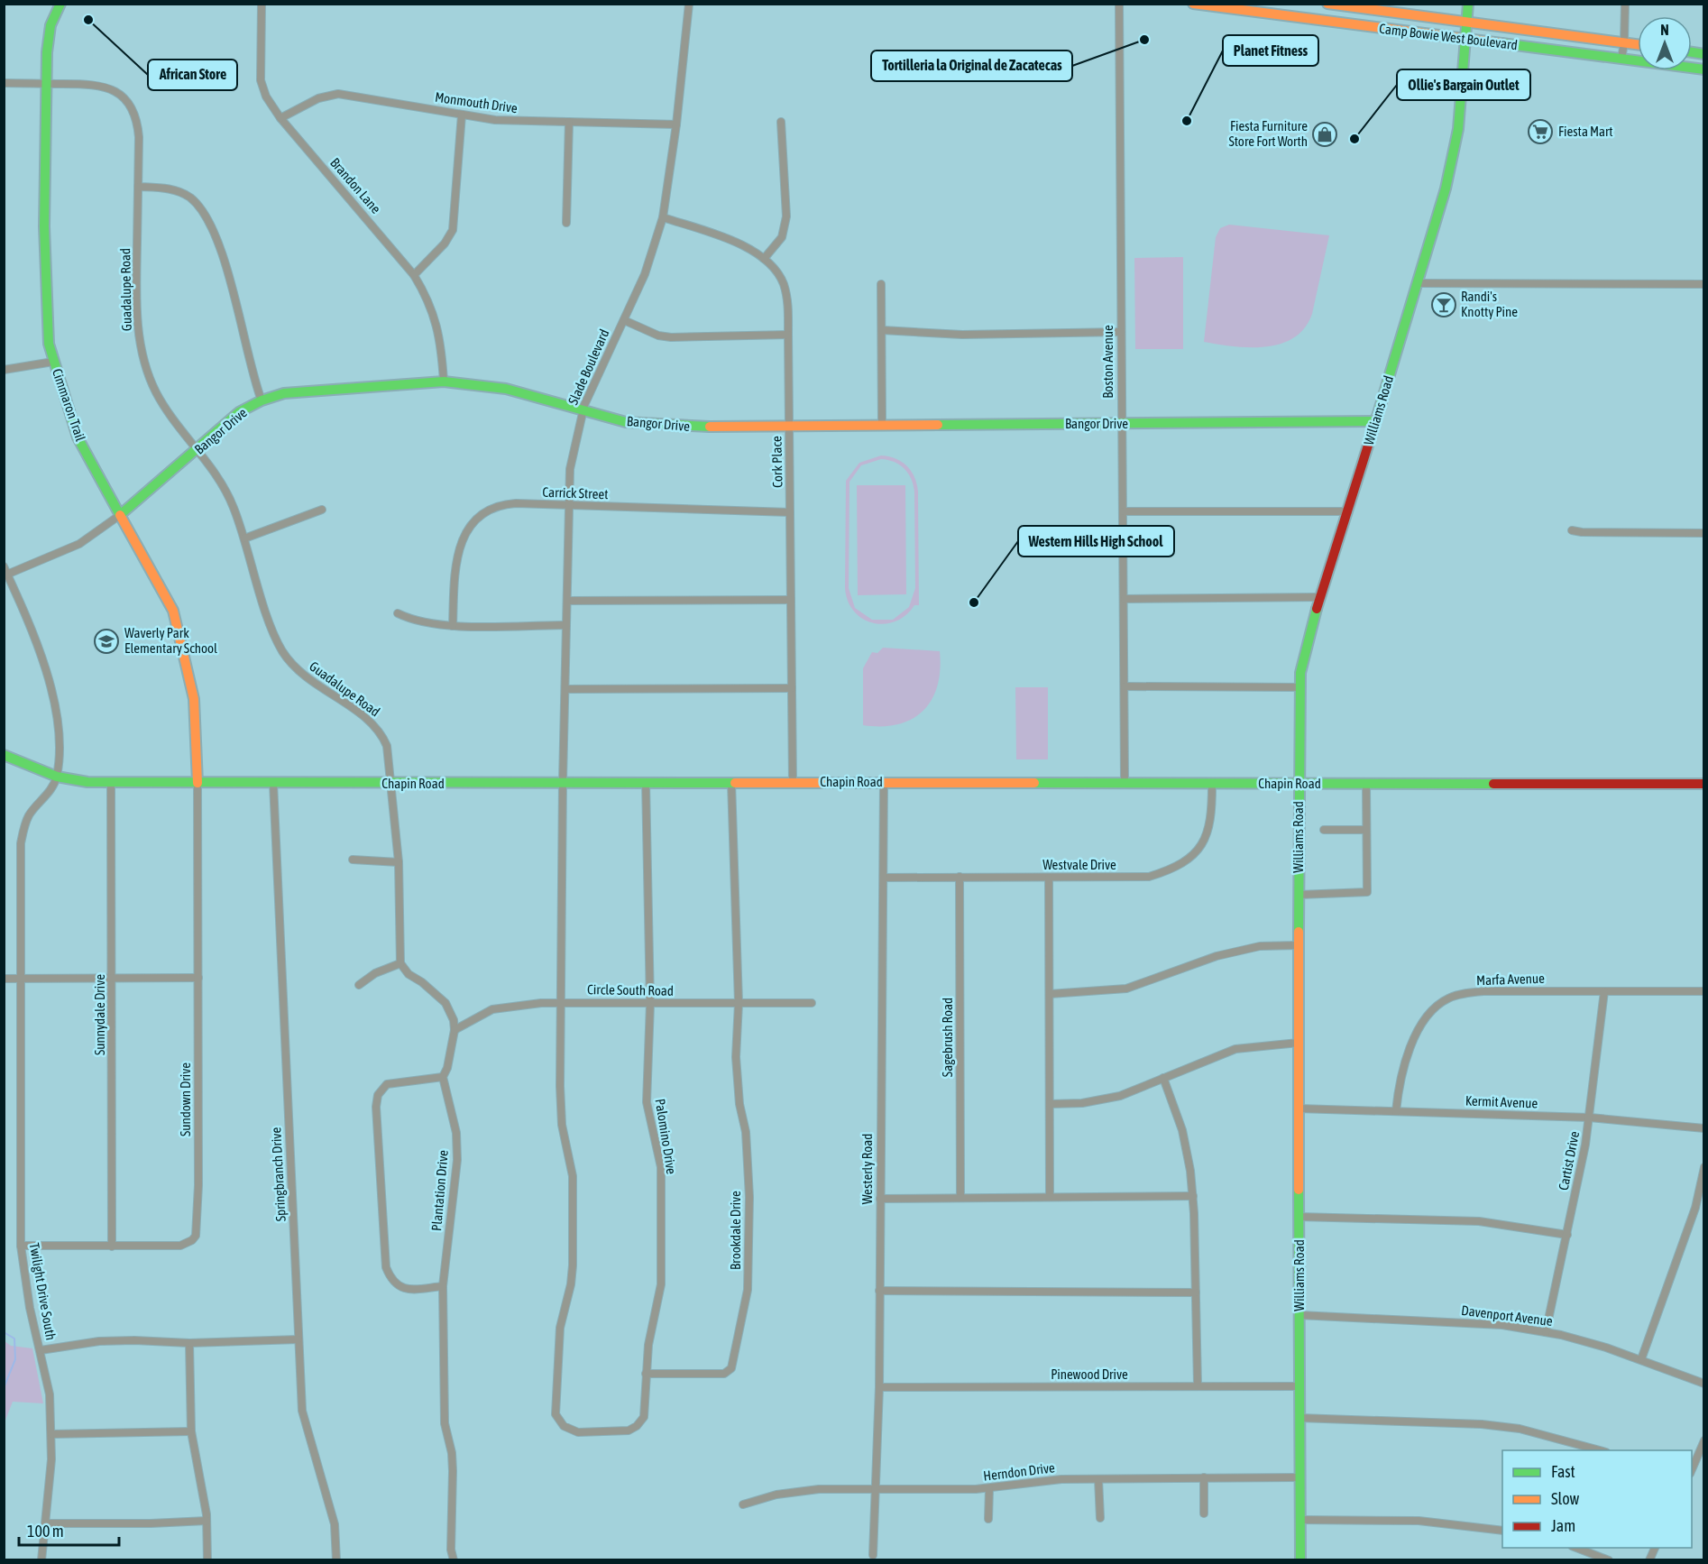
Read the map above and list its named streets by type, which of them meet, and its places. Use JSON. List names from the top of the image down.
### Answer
{
  "streets": {
    "street": [
      "Camp Bowie West Boulevard",
      "Monmouth Drive",
      "Brandon Lane",
      "Guadalupe Road",
      "Boston Avenue",
      "Slade Boulevard",
      "Cimmaron Trail",
      "Williams Road",
      "Bangor Drive",
      "Cork Place",
      "Carrick Street",
      "Chapin Road",
      "Westvale Drive",
      "Marfa Avenue",
      "Circle South Road",
      "Sunnydale Drive",
      "Sagebrush Road",
      "Sundown Drive",
      "Kermit Avenue",
      "Palomino Drive",
      "Cartist Drive",
      "Westerly Road",
      "Springbranch Drive",
      "Plantation Drive",
      "Brookdale Drive",
      "Twilight Drive South",
      "Davenport Avenue",
      "Pinewood Drive",
      "Herndon Drive"
    ]
  },
  "crossings": [
    ["Camp Bowie West Boulevard", "Williams Road"],
    ["Monmouth Drive", "Brandon Lane"],
    ["Monmouth Drive", "Slade Boulevard"],
    ["Brandon Lane", "Bangor Drive"],
    ["Guadalupe Road", "Cimmaron Trail"],
    ["Guadalupe Road", "Bangor Drive"],
    ["Guadalupe Road", "Chapin Road"],
    ["Boston Avenue", "Bangor Drive"],
    ["Boston Avenue", "Chapin Road"],
    ["Slade Boulevard", "Bangor Drive"],
    ["Slade Boulevard", "Cork Place"],
    ["Slade Boulevard", "Carrick Street"],
    ["Slade Boulevard", "Chapin Road"],
    ["Slade Boulevard", "Circle South Road"],
    ["Slade Boulevard", "Palomino Drive"],
    ["Cimmaron Trail", "Bangor Drive"],
    ["Cimmaron Trail", "Chapin Road"],
    ["Cimmaron Trail", "Sundown Drive"],
    ["Williams Road", "Bangor Drive"],
    ["Williams Road", "Chapin Road"],
    ["Williams Road", "Kermit Avenue"],
    ["Williams Road", "Davenport Avenue"],
    ["Williams Road", "Pinewood Drive"],
    ["Williams Road", "Herndon Drive"],
    ["Bangor Drive", "Cork Place"],
    ["Cork Place", "Carrick Street"],
    ["Cork Place", "Chapin Road"],
    ["Chapin Road", "Westvale Drive"],
    ["Chapin Road", "Sunnydale Drive"],
    ["Chapin Road", "Sundown Drive"],
    ["Chapin Road", "Palomino Drive"],
    ["Chapin Road", "Westerly Road"],
    ["Chapin Road", "Springbranch Drive"],
    ["Chapin Road", "Brookdale Drive"],
    ["Chapin Road", "Twilight Drive South"],
    ["Westvale Drive", "Sagebrush Road"],
    ["Westvale Drive", "Westerly Road"],
    ["Marfa Avenue", "Kermit Avenue"],
    ["Marfa Avenue", "Cartist Drive"],
    ["Circle South Road", "Palomino Drive"],
    ["Circle South Road", "Brookdale Drive"],
    ["Sunnydale Drive", "Sundown Drive"],
    ["Sundown Drive", "Twilight Drive South"],
    ["Kermit Avenue", "Cartist Drive"],
    ["Palomino Drive", "Brookdale Drive"],
    ["Cartist Drive", "Davenport Avenue"],
    ["Westerly Road", "Pinewood Drive"],
    ["Westerly Road", "Herndon Drive"]
  ],
  "places": {
    "other": [
      "African Store",
      "Tortilleria la Original de Zacatecas",
      "Planet Fitness",
      "Ollie's Bargain Outlet",
      "Western Hills High School"
    ],
    "supermarket": ["Fiesta Mart"],
    "shop": ["Fiesta Furniture Store Fort Worth"],
    "bar": ["Randi's Knotty Pine"],
    "school or university": ["Waverly Park Elementary School"]
  },
  "legend": ["Fast", "Slow", "Jam"],
  "scale_bar": "100 m",
  "north": "top"
}
